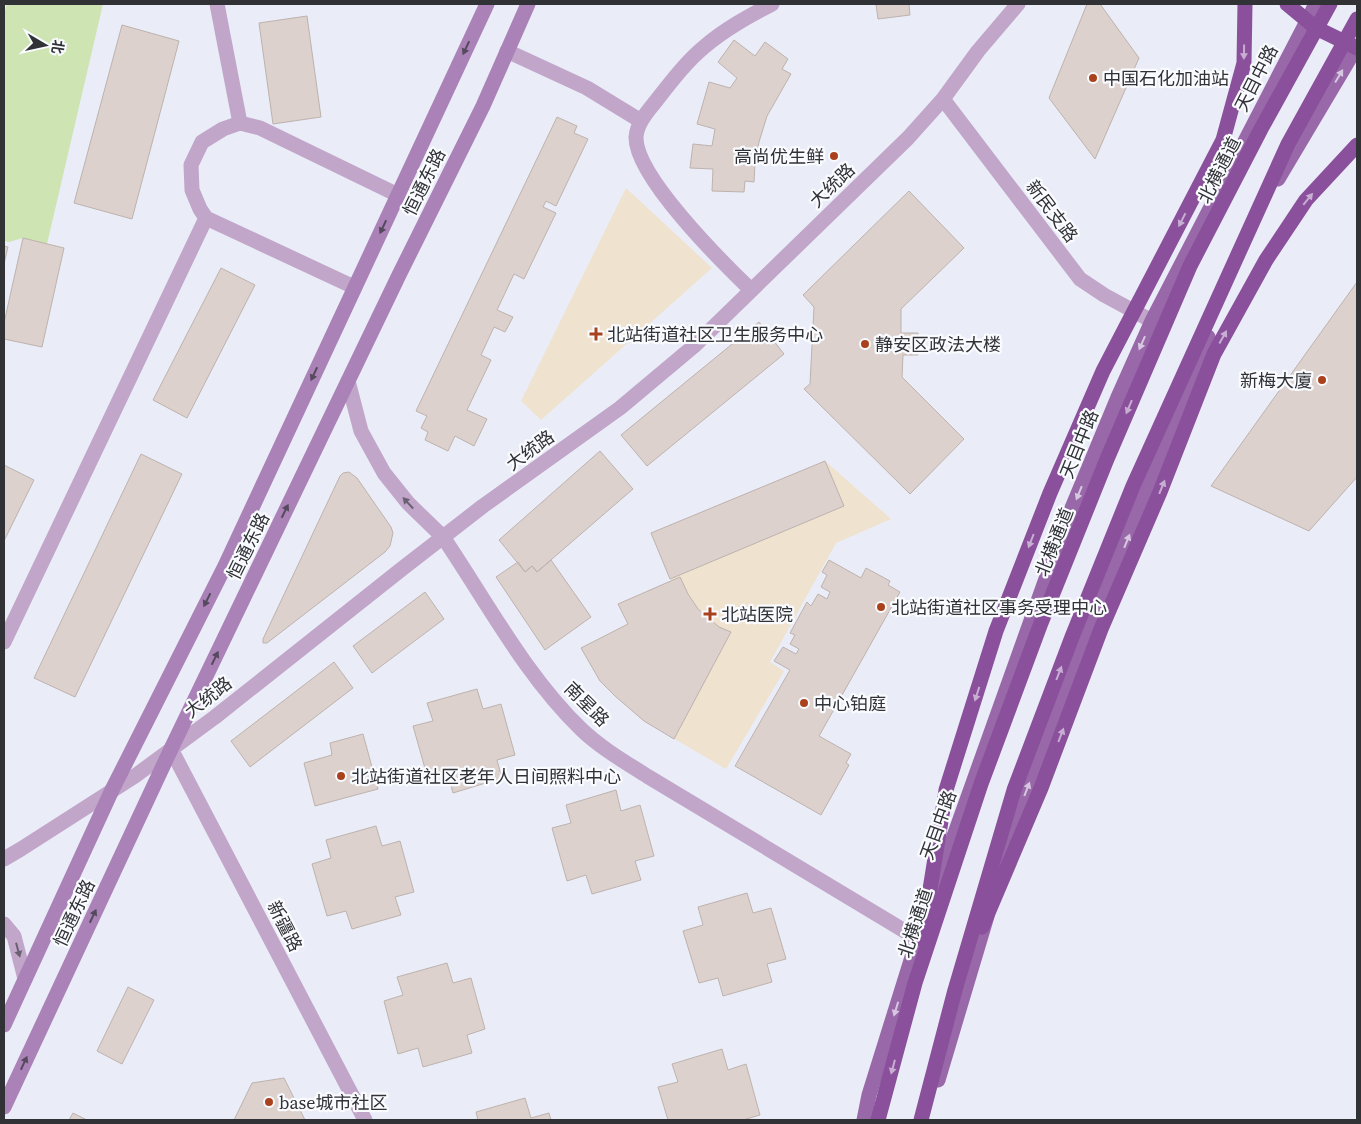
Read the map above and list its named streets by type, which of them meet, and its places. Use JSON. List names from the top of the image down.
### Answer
{
  "streets": {
    "highway": ["北横通道"],
    "main road": ["天目中路", "恒通东路"],
    "street": [
      "大统路",
      "新民支路",
      "南星路",
      "新疆路"
    ]
  },
  "crossings": [
    ["天目中路", "新民支路"],
    ["天目中路", "南星路"],
    ["恒通东路", "大统路"],
    ["恒通东路", "南星路"],
    ["恒通东路", "新疆路"],
    ["大统路", "新民支路"],
    ["大统路", "南星路"],
    ["大统路", "新疆路"]
  ],
  "places": {
    "other": [
      "中国石化加油站",
      "高尚优生鲜",
      "静安区政法大楼",
      "新梅大廈",
      "北站街道社区事务受理中心",
      "中心铂庭",
      "北站街道社区老年人日间照料中心",
      "base城市社区"
    ],
    "health": ["北站街道社区卫生服务中心", "北站医院"]
  },
  "north": "right"
}
